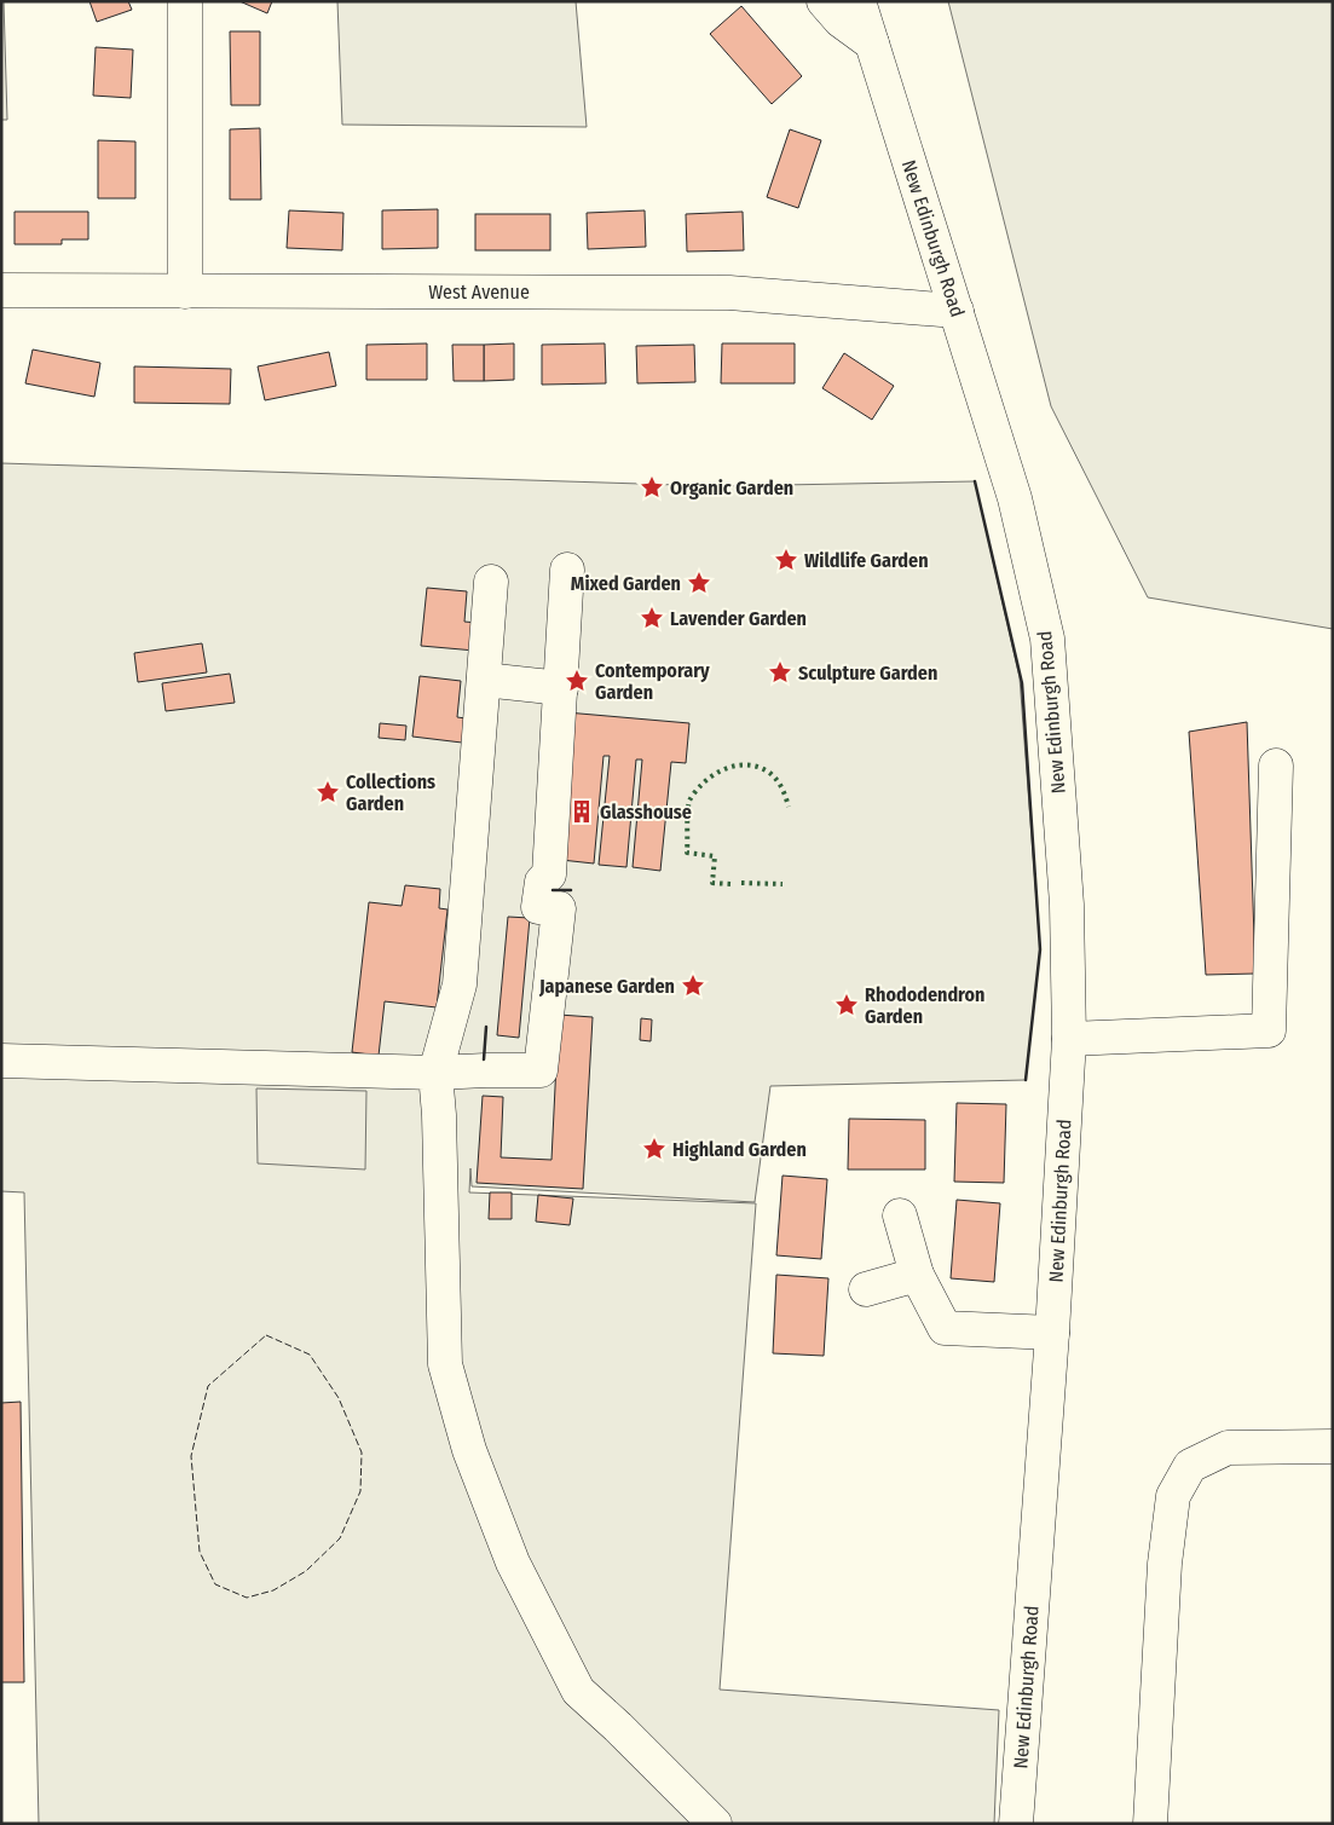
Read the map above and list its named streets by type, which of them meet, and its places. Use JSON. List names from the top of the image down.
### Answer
{
  "streets": {
    "main road": ["New Edinburgh Road", "West Avenue"]
  },
  "crossings": [
    ["New Edinburgh Road", "West Avenue"]
  ],
  "places": {
    "place": [
      "Organic Garden",
      "Wildlife Garden",
      "Mixed Garden",
      "Lavender Garden",
      "Sculpture Garden",
      "Contemporary Garden",
      "Collections Garden",
      "Japanese Garden",
      "Rhododendron Garden",
      "Highland Garden"
    ],
    "building": ["Glasshouse"]
  }
}
